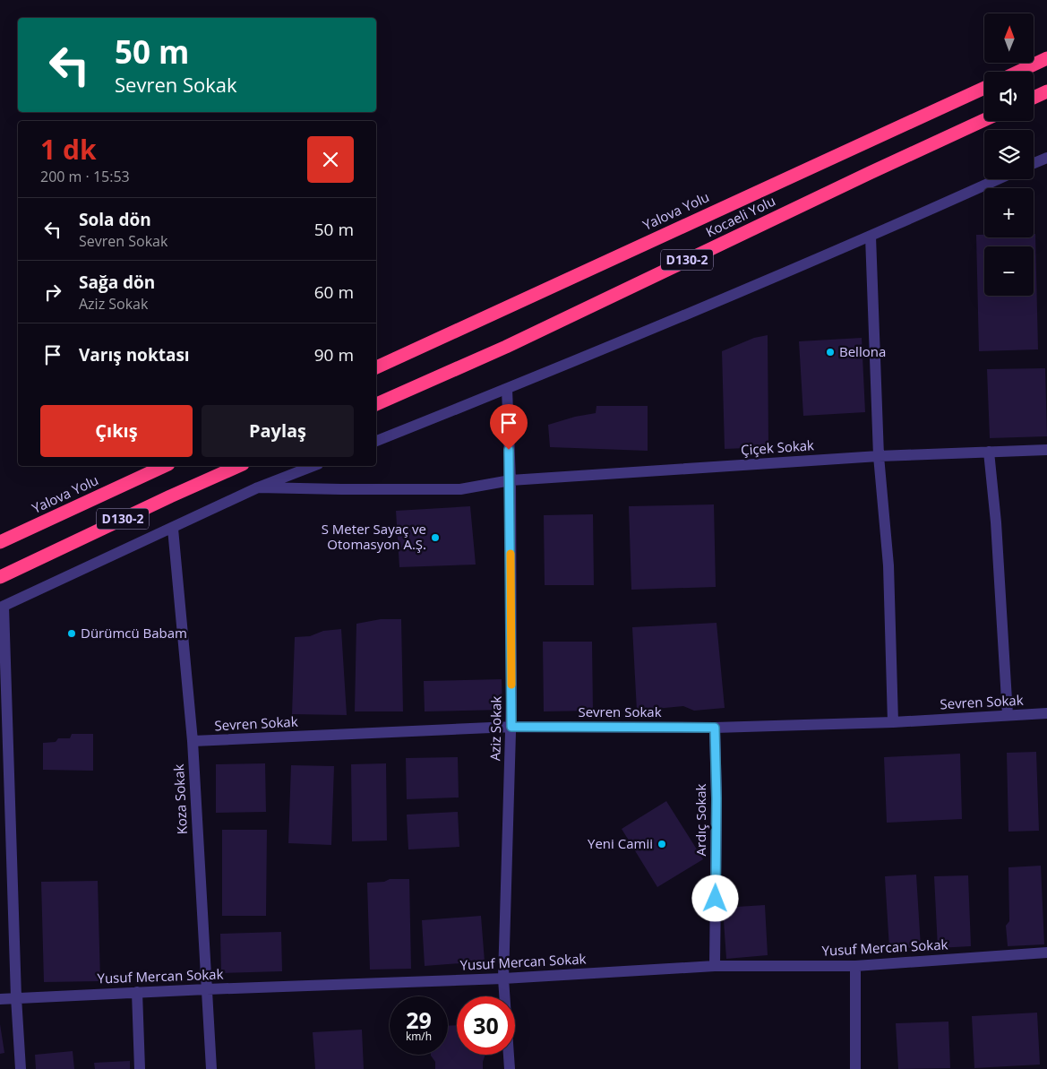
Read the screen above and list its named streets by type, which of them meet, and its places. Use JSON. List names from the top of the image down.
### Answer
{
  "streets": {
    "highway": ["Yalova Yolu", "Kocaeli̇ Yolu", "D130-2"],
    "street": [
      "Çiçek Sokak",
      "Sevren Sokak",
      "Aziz Sokak",
      "Koza Sokak",
      "Ardıç Sokak",
      "Yusuf Mercan Sokak"
    ]
  },
  "crossings": [
    ["Çiçek Sokak", "Aziz Sokak"],
    ["Sevren Sokak", "Aziz Sokak"],
    ["Sevren Sokak", "Koza Sokak"],
    ["Sevren Sokak", "Ardıç Sokak"],
    ["Aziz Sokak", "Yusuf Mercan Sokak"],
    ["Koza Sokak", "Yusuf Mercan Sokak"],
    ["Ardıç Sokak", "Yusuf Mercan Sokak"]
  ],
  "places": [
    "Bellona",
    "S Meter Sayaç ve Otomasyon A.Ş.",
    "Dürümcü Babam",
    "Yeni Camii"
  ],
  "north": "top",
  "page": {
    "map_buttons": ["+", "−"],
    "turn": ["50 m", "Sevren Sokak"],
    "heading": ["1 dk", "200 m · 15:53"],
    "list": [
      {
        "name": "Sola dön",
        "note": "Sevren Sokak",
        "value": "50 m"
      },
      {
        "name": "Sağa dön",
        "note": "Aziz Sokak",
        "value": "60 m"
      },
      {
        "name": "Varış noktası",
        "value": "90 m"
      }
    ],
    "buttons": ["Çıkış", "Paylaş"],
    "speed": "29 km/h",
    "limit": "30"
  }
}
